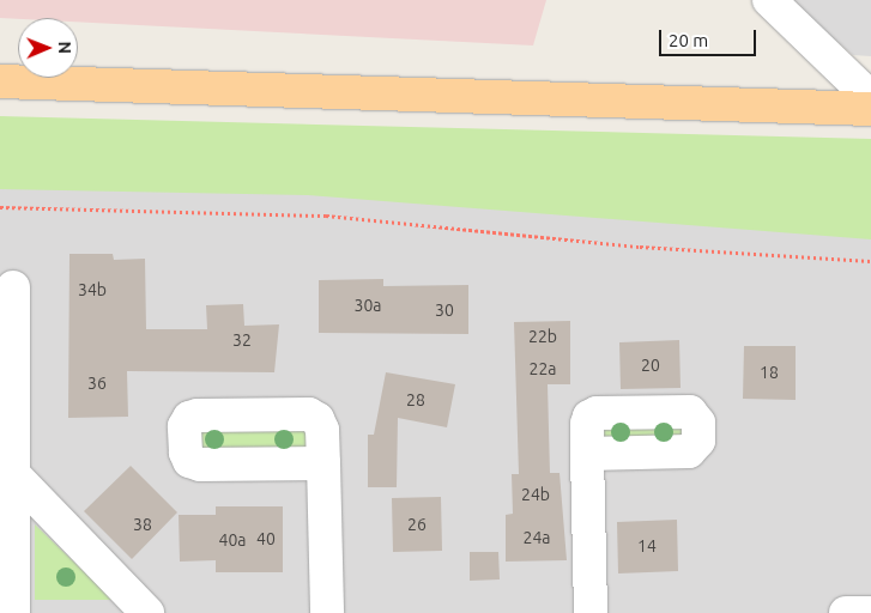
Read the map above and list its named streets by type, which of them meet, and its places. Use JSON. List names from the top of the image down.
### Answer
{
  "house_numbers": [
    "34b",
    "30a",
    "30",
    "22b",
    "32",
    "20",
    "22a",
    "18",
    "36",
    "28",
    "24b",
    "38",
    "26",
    "24a",
    "40",
    "40a",
    "14"
  ],
  "scale_bar": "20 m",
  "north": "right"
}
